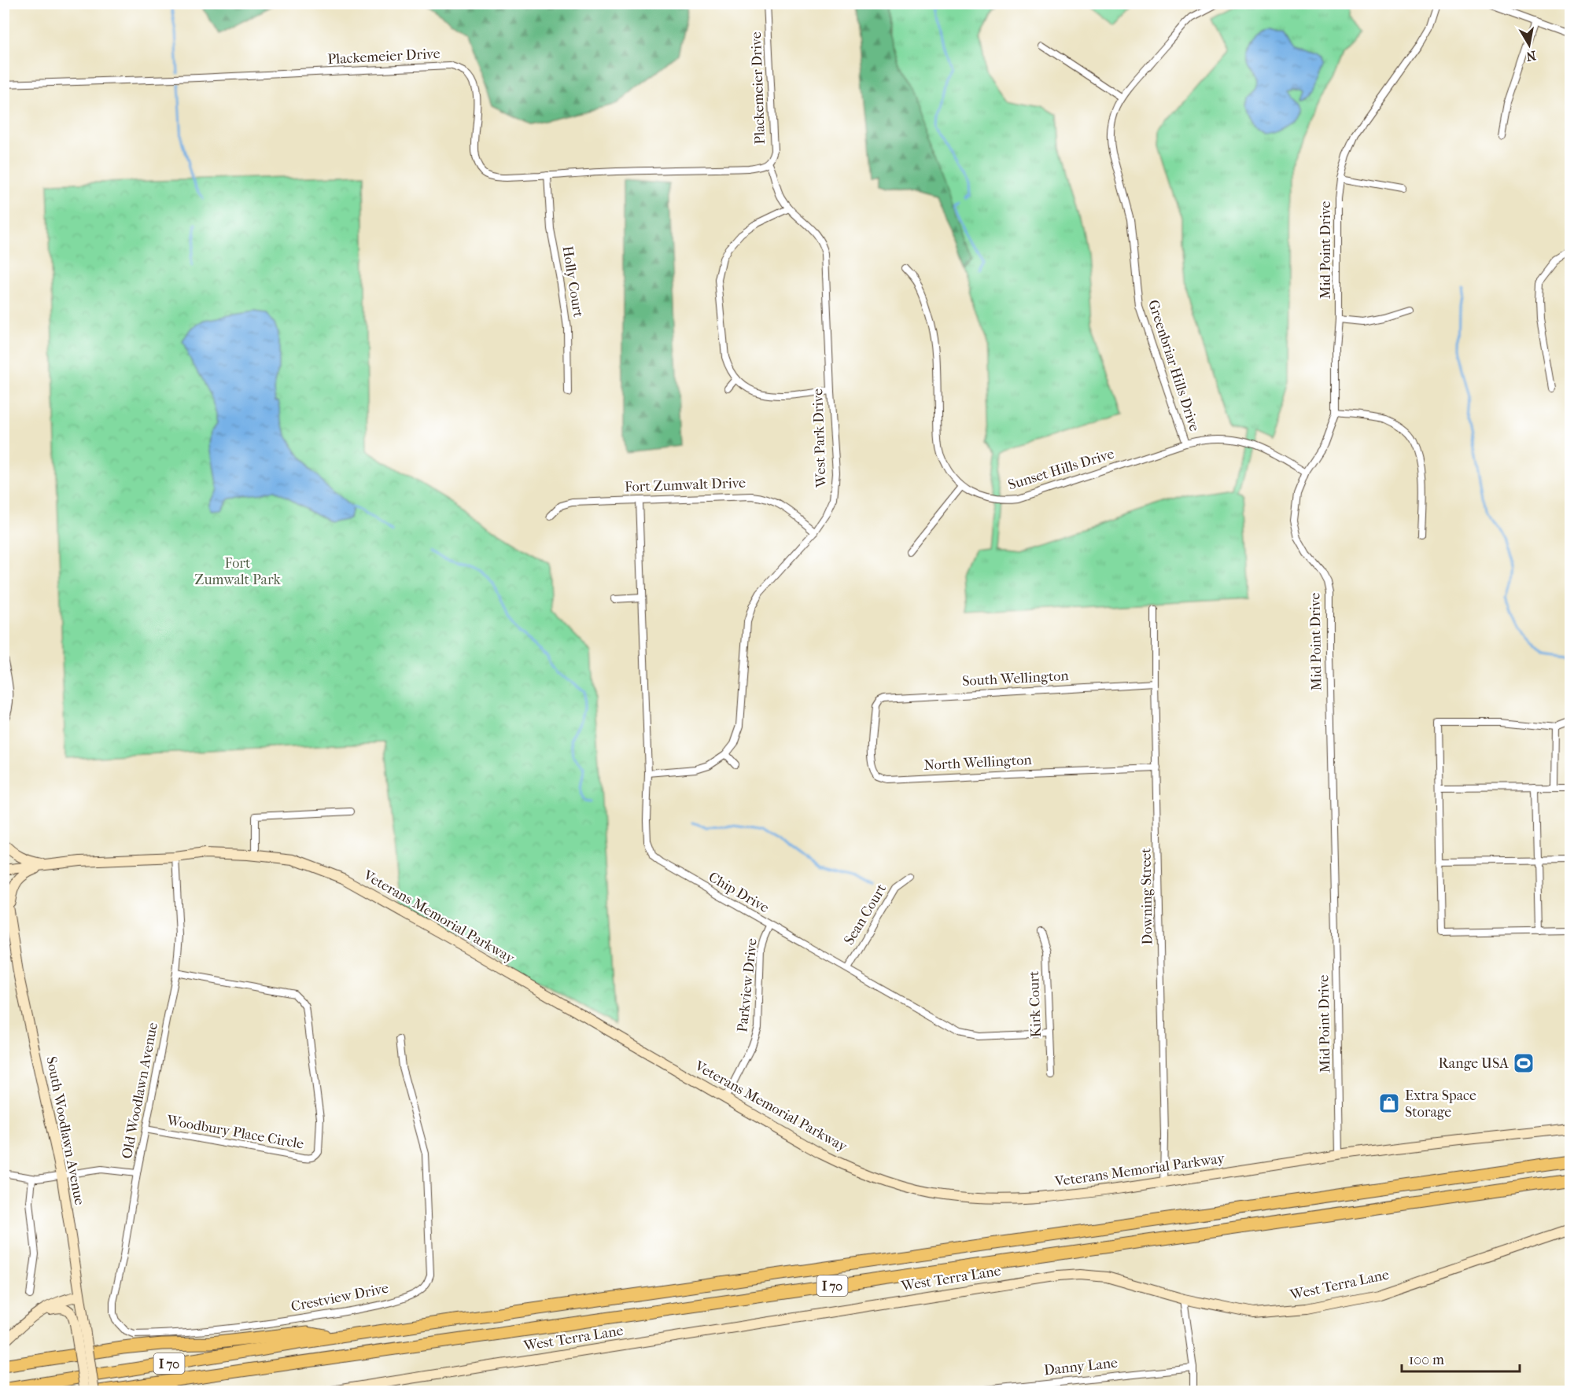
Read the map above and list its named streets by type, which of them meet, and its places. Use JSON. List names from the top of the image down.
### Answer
{
  "streets": {
    "highway": ["I 70"],
    "street": [
      "Plackemeier Drive",
      "Mid Point Drive",
      "Holly Court",
      "Greenbriar Hills Drive",
      "West Park Drive",
      "Sunset Hills Drive",
      "Fort Zumwalt Drive",
      "South Wellington",
      "North Wellington",
      "Chip Drive",
      "Downing Street",
      "Sean Court",
      "Veterans Memorial Parkway",
      "Parkview Drive",
      "Kirk Court",
      "Old Woodlawn Avenue",
      "South Woodlawn Avenue",
      "Woodbury Place Circle",
      "West Terra Lane",
      "Crestview Drive",
      "Danny Lane"
    ]
  },
  "crossings": [
    ["Plackemeier Drive", "Holly Court"],
    ["Plackemeier Drive", "West Park Drive"],
    ["Mid Point Drive", "Sunset Hills Drive"],
    ["Mid Point Drive", "Veterans Memorial Parkway"],
    ["Greenbriar Hills Drive", "Sunset Hills Drive"],
    ["West Park Drive", "Fort Zumwalt Drive"],
    ["West Park Drive", "Chip Drive"],
    ["Fort Zumwalt Drive", "Chip Drive"],
    ["South Wellington", "North Wellington"],
    ["South Wellington", "Downing Street"],
    ["North Wellington", "Downing Street"],
    ["Chip Drive", "Sean Court"],
    ["Chip Drive", "Parkview Drive"],
    ["Chip Drive", "Kirk Court"],
    ["Downing Street", "Veterans Memorial Parkway"],
    ["Veterans Memorial Parkway", "Parkview Drive"],
    ["Veterans Memorial Parkway", "Old Woodlawn Avenue"],
    ["Old Woodlawn Avenue", "Woodbury Place Circle"],
    ["Old Woodlawn Avenue", "Crestview Drive"],
    ["South Woodlawn Avenue", "I 70"]
  ],
  "parks": ["Fort Zumwalt Park"],
  "places": {
    "sports": ["Range USA"],
    "shop": ["Extra Space Storage"]
  },
  "scale_bar": "100 m",
  "north": "bottom"
}
